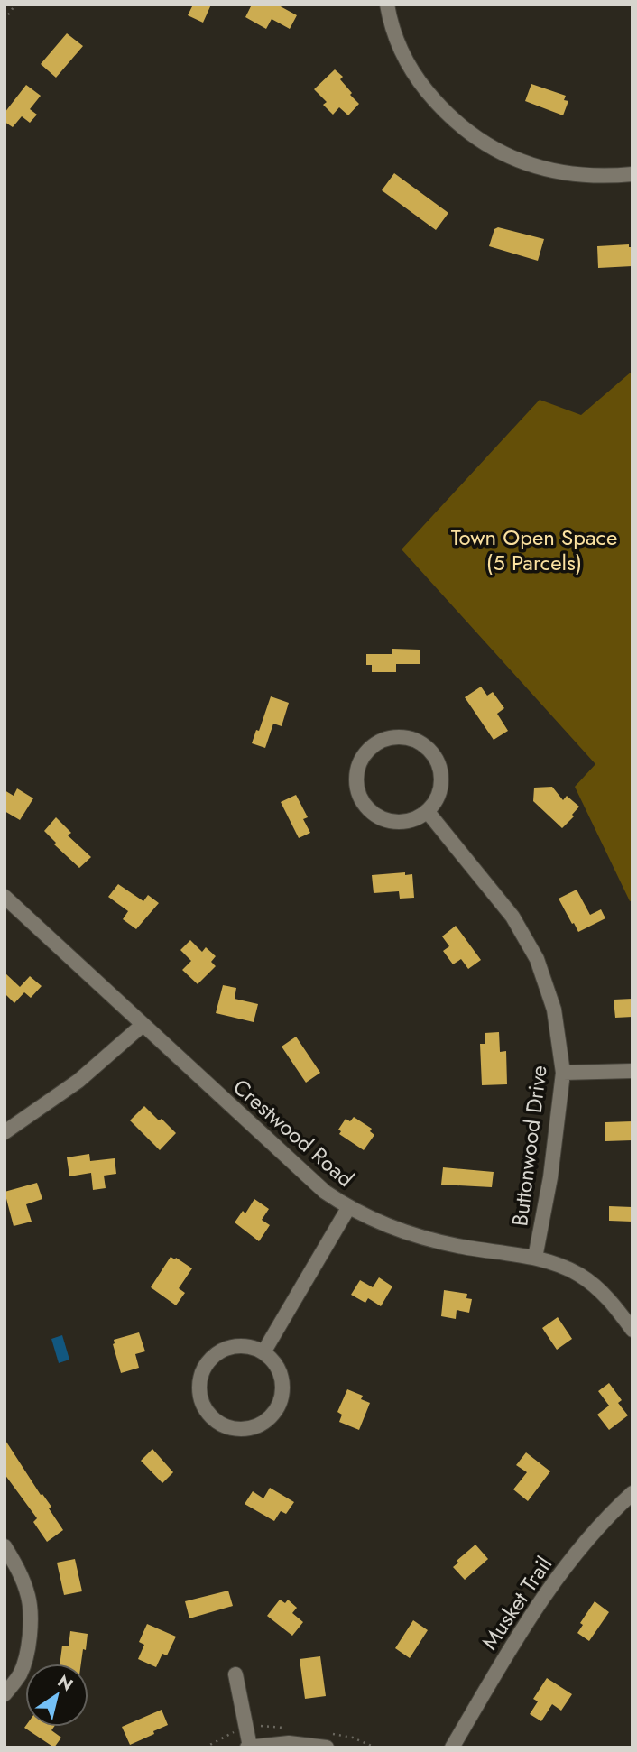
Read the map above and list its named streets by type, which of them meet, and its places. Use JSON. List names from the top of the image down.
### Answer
{
  "streets": {
    "street": ["Crestwood Road", "Buttonwood Drive", "Musket Trail"]
  },
  "crossings": [
    ["Crestwood Road", "Buttonwood Drive"]
  ],
  "parks": ["Town Open Space (5 Parcels)"],
  "north": "top right"
}
